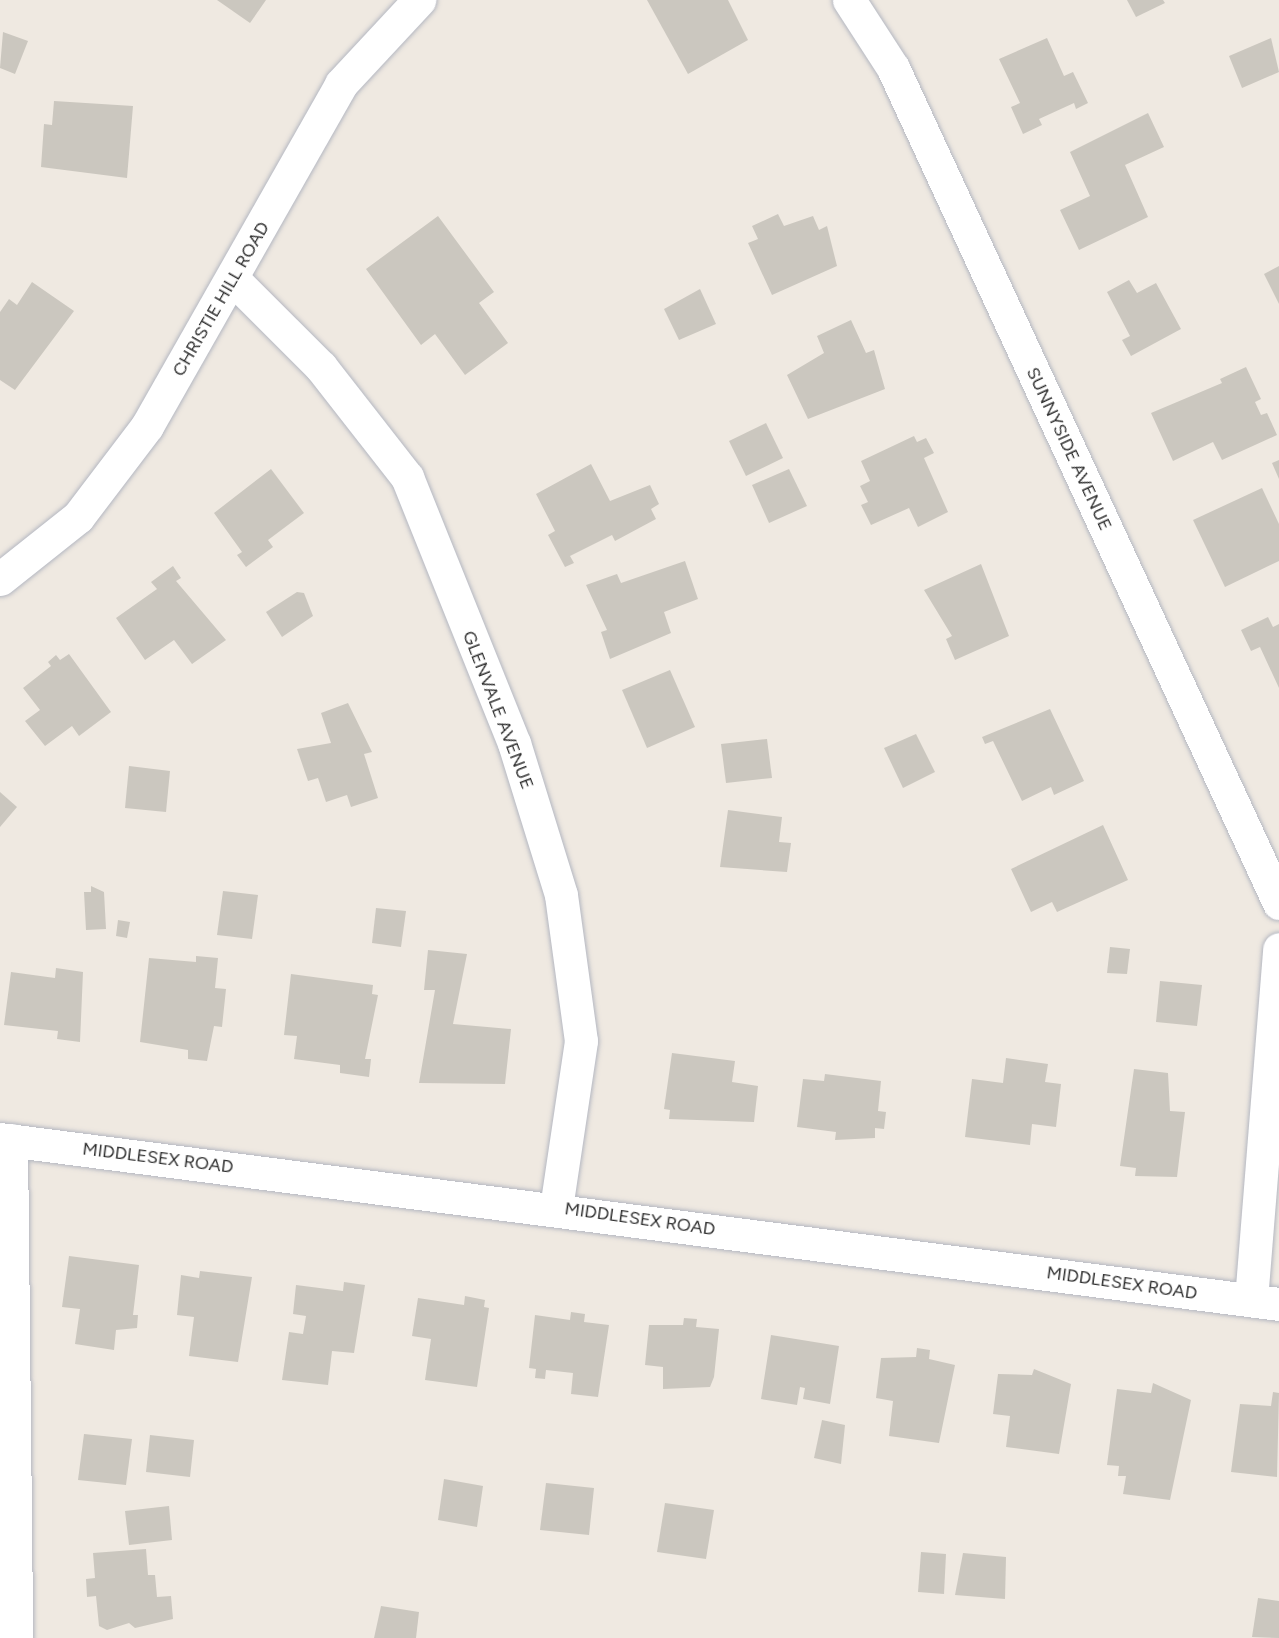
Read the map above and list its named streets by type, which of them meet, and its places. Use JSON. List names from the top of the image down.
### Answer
{
  "streets": {
    "street": [
      "CHRISTIE HILL ROAD",
      "SUNNYSIDE AVENUE",
      "GLENVALE AVENUE",
      "MIDDLESEX ROAD"
    ]
  },
  "crossings": [
    ["CHRISTIE HILL ROAD", "GLENVALE AVENUE"],
    ["GLENVALE AVENUE", "MIDDLESEX ROAD"]
  ]
}
